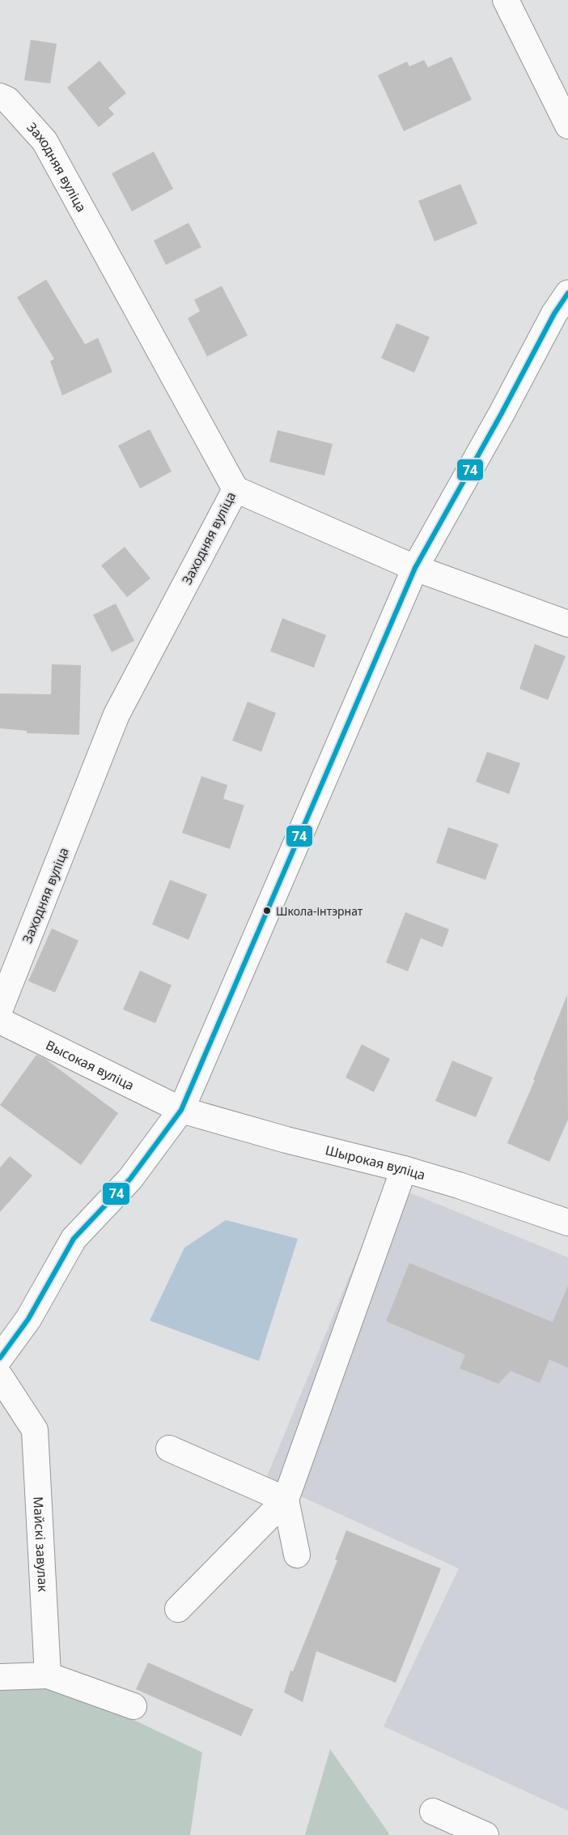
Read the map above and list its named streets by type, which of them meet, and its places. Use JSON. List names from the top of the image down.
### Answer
{
  "streets": {
    "street": [
      "Заходняя вуліца",
      "Высокая вуліца",
      "Шырокая вуліца",
      "Майскі завулак"
    ]
  },
  "crossings": [
    ["Высокая вуліца", "Шырокая вуліца"]
  ],
  "places": ["Школа-інтэрнат"],
  "lines": ["transit line 74"]
}
